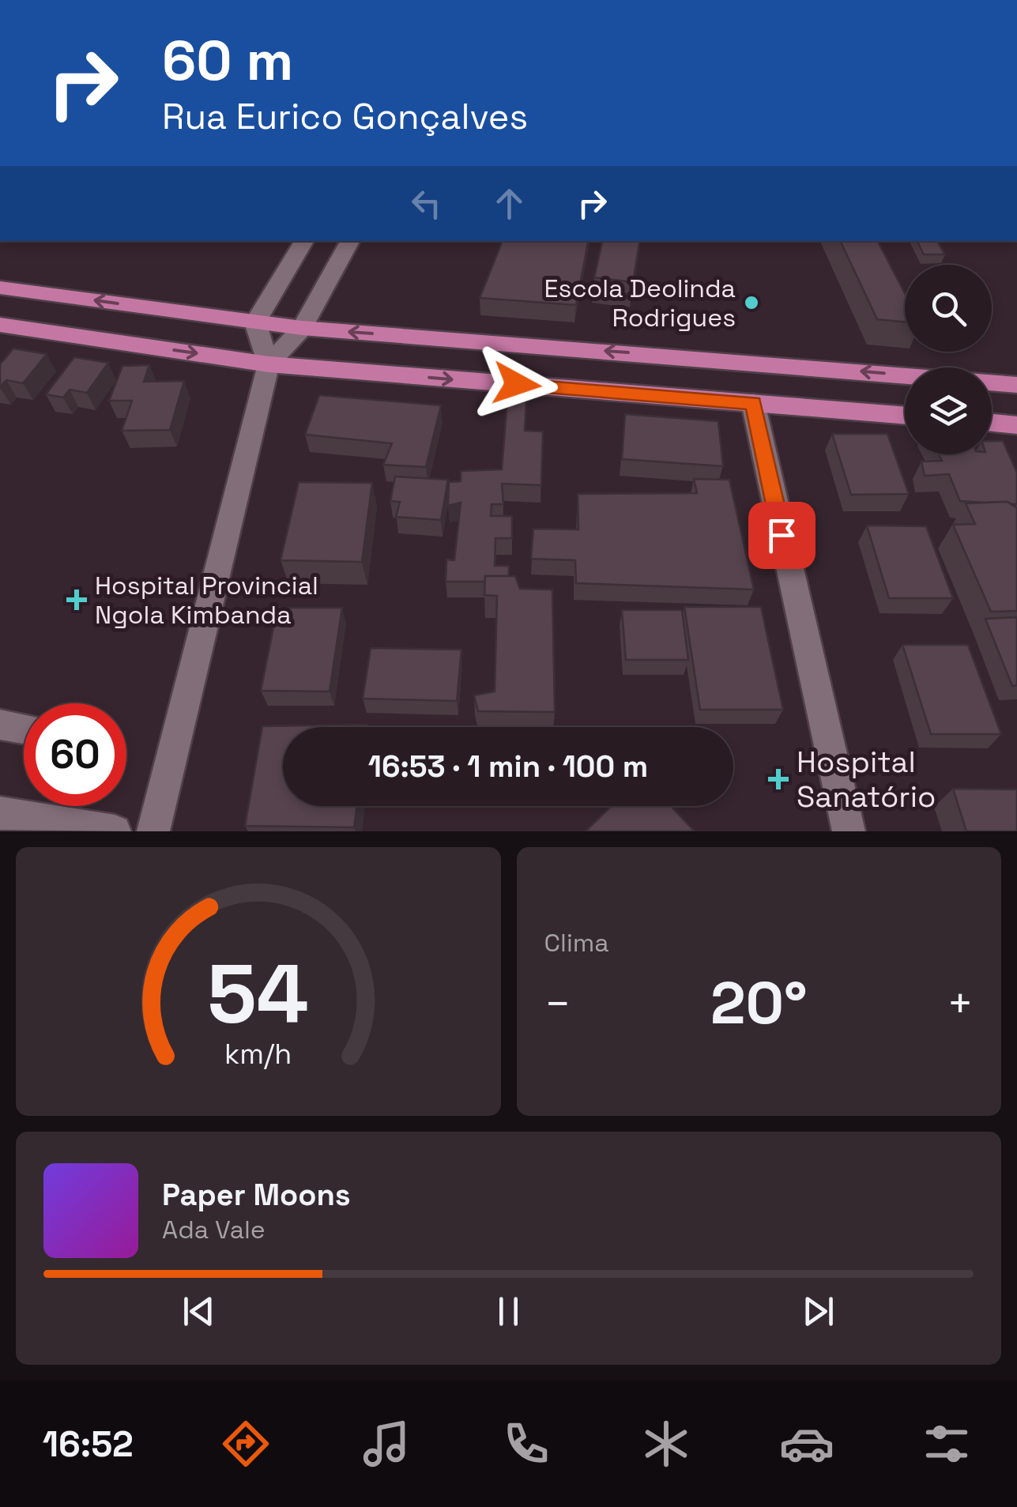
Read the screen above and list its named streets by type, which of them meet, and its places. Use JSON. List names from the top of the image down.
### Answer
{
  "places": {
    "other": ["Escola Deolinda Rodrigues"],
    "health": ["Hospital Provincial Ngola Kimbanda", "Hospital Sanatório"]
  },
  "page": {
    "turn": ["60 m", "Rua Eurico Gonçalves"],
    "limit": "60",
    "trip": "16:53 · 1 min · 100 m",
    "tile": "Clima",
    "heat": ["−", "20°", "+"],
    "song": ["Paper Moons", "Ada Vale"],
    "tabs": "16:52",
    "gauge": ["54", "km/h"]
  }
}
